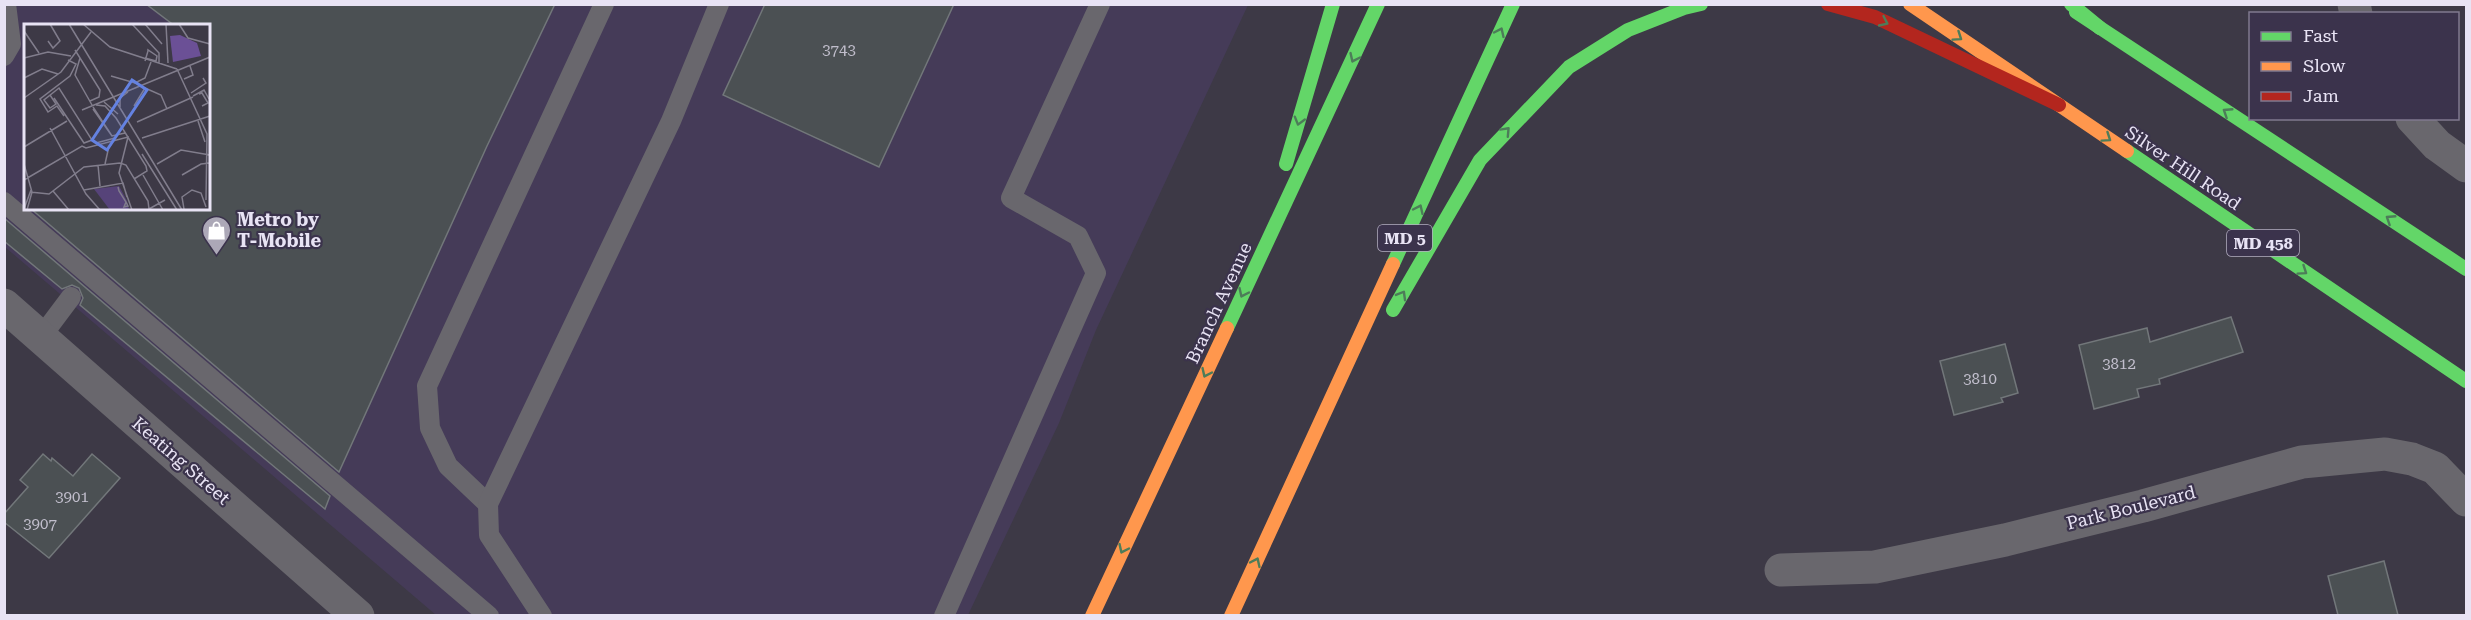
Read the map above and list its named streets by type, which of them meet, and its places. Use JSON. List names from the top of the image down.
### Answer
{
  "streets": {
    "main road": [
      "Silver Hill Road",
      "MD 5",
      "MD 458",
      "Branch Avenue"
    ],
    "street": ["Keating Street", "Park Boulevard"]
  },
  "places": {
    "shop": ["Metro by T-Mobile"]
  },
  "house_numbers": [
    "3743",
    "3812",
    "3810",
    "3901",
    "3907"
  ],
  "legend": ["Fast", "Slow", "Jam"]
}
